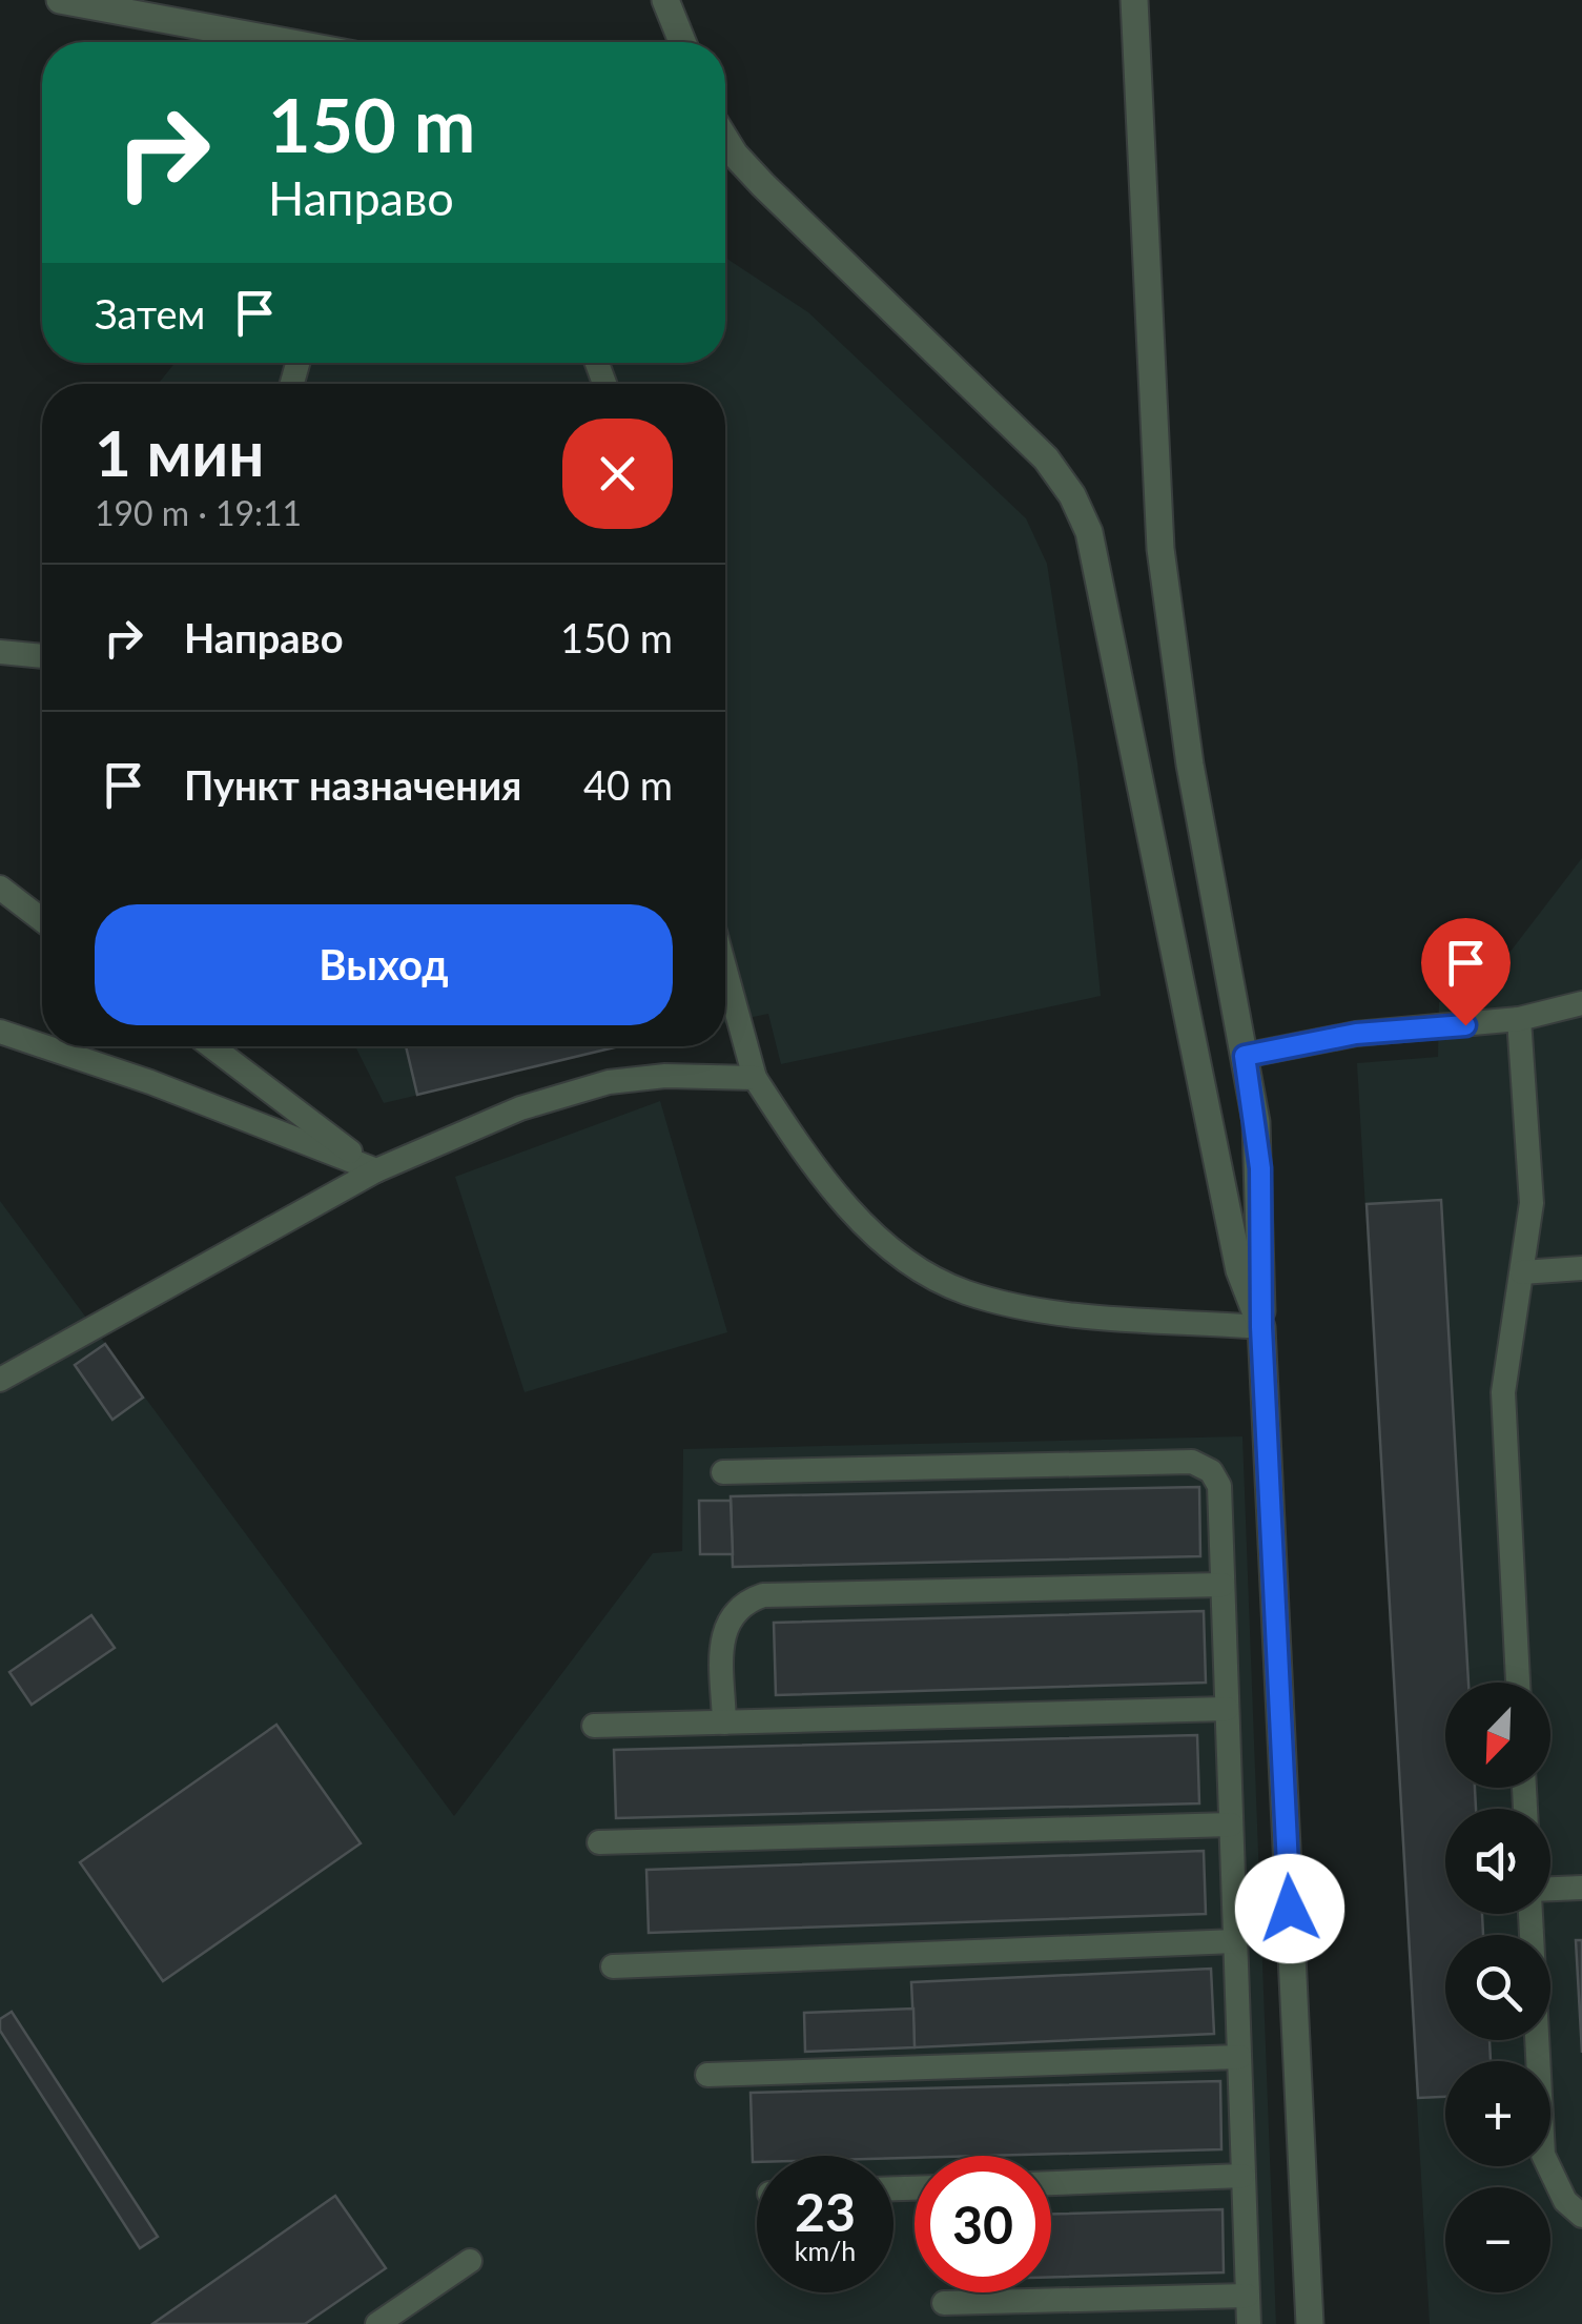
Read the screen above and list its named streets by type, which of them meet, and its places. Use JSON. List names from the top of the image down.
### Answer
{
  "north": "bottom left",
  "page": {
    "turn": ["150 m", "Направо"],
    "then": "Затем",
    "heading": ["1 мин", "190 m · 19:11"],
    "list": [
      {
        "name": "Направо",
        "value": "150 m"
      },
      {
        "name": "Пункт назначения",
        "value": "40 m"
      }
    ],
    "buttons": "Выход",
    "map_buttons": ["+", "−"],
    "speed": "23 km/h",
    "limit": "30"
  }
}
